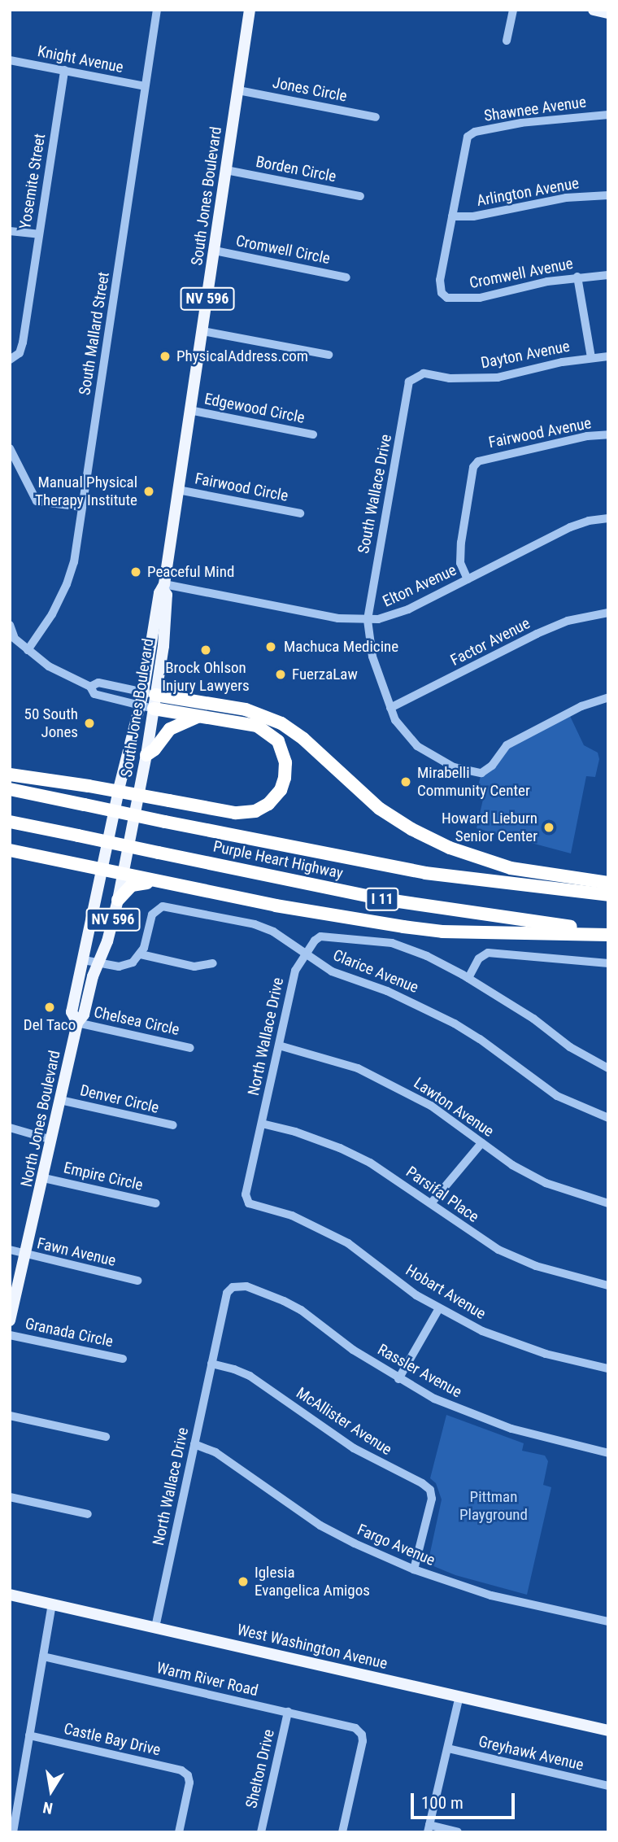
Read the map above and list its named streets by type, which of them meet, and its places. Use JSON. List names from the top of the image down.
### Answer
{
  "streets": {
    "highway": ["Purple Heart Highway", "I 11"],
    "main road": [
      "South Jones Boulevard",
      "NV 596",
      "North Jones Boulevard",
      "West Washington Avenue"
    ],
    "street": [
      "Knight Avenue",
      "Jones Circle",
      "Shawnee Avenue",
      "Borden Circle",
      "Yosemite Street",
      "Arlington Avenue",
      "Cromwell Circle",
      "Cromwell Avenue",
      "South Mallard Street",
      "Dayton Avenue",
      "Edgewood Circle",
      "Fairwood Avenue",
      "Fairwood Circle",
      "South Wallace Drive",
      "Elton Avenue",
      "Factor Avenue",
      "Clarice Avenue",
      "Chelsea Circle",
      "North Wallace Drive",
      "Denver Circle",
      "Lawton Avenue",
      "Empire Circle",
      "Parsifal Place",
      "Fawn Avenue",
      "Hobart Avenue",
      "Granada Circle",
      "Rassler Avenue",
      "McAllister Avenue",
      "Fargo Avenue",
      "Warm River Road",
      "Castle Bay Drive",
      "Greyhawk Avenue",
      "Shelton Drive"
    ]
  },
  "crossings": [
    ["Knight Avenue", "Yosemite Street"],
    ["Knight Avenue", "South Mallard Street"],
    ["Jones Circle", "South Jones Boulevard"],
    ["Shawnee Avenue", "Arlington Avenue"],
    ["Shawnee Avenue", "Cromwell Avenue"],
    ["Borden Circle", "South Jones Boulevard"],
    ["Arlington Avenue", "Cromwell Avenue"],
    ["South Jones Boulevard", "Cromwell Circle"],
    ["South Jones Boulevard", "Edgewood Circle"],
    ["South Jones Boulevard", "Fairwood Circle"],
    ["South Jones Boulevard", "Elton Avenue"],
    ["South Jones Boulevard", "North Jones Boulevard"],
    ["Dayton Avenue", "South Wallace Drive"],
    ["Fairwood Avenue", "Elton Avenue"],
    ["South Wallace Drive", "Elton Avenue"],
    ["South Wallace Drive", "Factor Avenue"],
    ["Clarice Avenue", "North Wallace Drive"],
    ["Chelsea Circle", "North Jones Boulevard"],
    ["North Wallace Drive", "Lawton Avenue"],
    ["North Wallace Drive", "Parsifal Place"],
    ["North Wallace Drive", "Hobart Avenue"],
    ["North Wallace Drive", "Rassler Avenue"],
    ["North Wallace Drive", "McAllister Avenue"],
    ["North Wallace Drive", "Fargo Avenue"],
    ["North Wallace Drive", "West Washington Avenue"],
    ["Denver Circle", "North Jones Boulevard"],
    ["North Jones Boulevard", "Empire Circle"],
    ["North Jones Boulevard", "Fawn Avenue"],
    ["McAllister Avenue", "Fargo Avenue"],
    ["Warm River Road", "Shelton Drive"]
  ],
  "parks": ["Pittman Playground"],
  "places": [
    "PhysicalAddress.com",
    "Manual Physical Therapy Institute",
    "Peaceful Mind",
    "Machuca Medicine",
    "Brock Ohlson Injury Lawyers",
    "FuerzaLaw",
    "50 South Jones",
    "Mirabelli Community Center",
    "Howard Lieburn Senior Center",
    "Del Taco",
    "Iglesia Evangelica Amigos"
  ],
  "scale_bar": "100 m",
  "north": "bottom"
}
